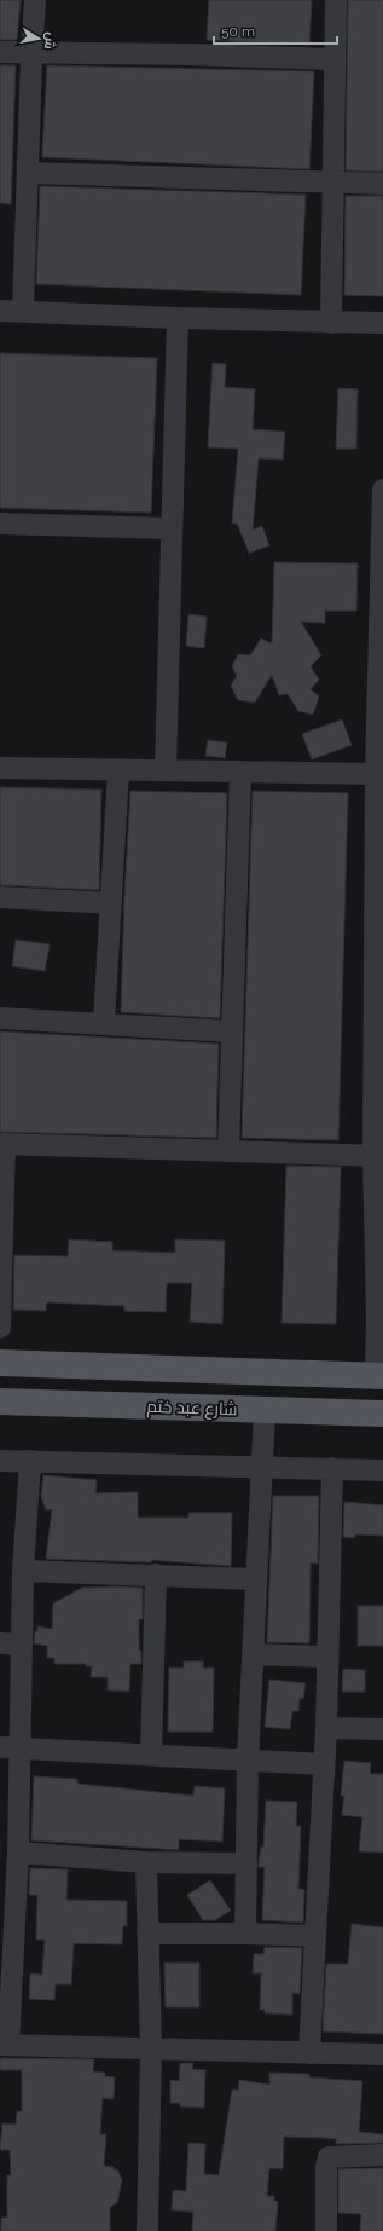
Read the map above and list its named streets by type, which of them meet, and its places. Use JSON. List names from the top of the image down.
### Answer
{
  "streets": {
    "main road": ["شارع عبد ختم"]
  },
  "scale_bar": "50 m",
  "north": "right"
}
